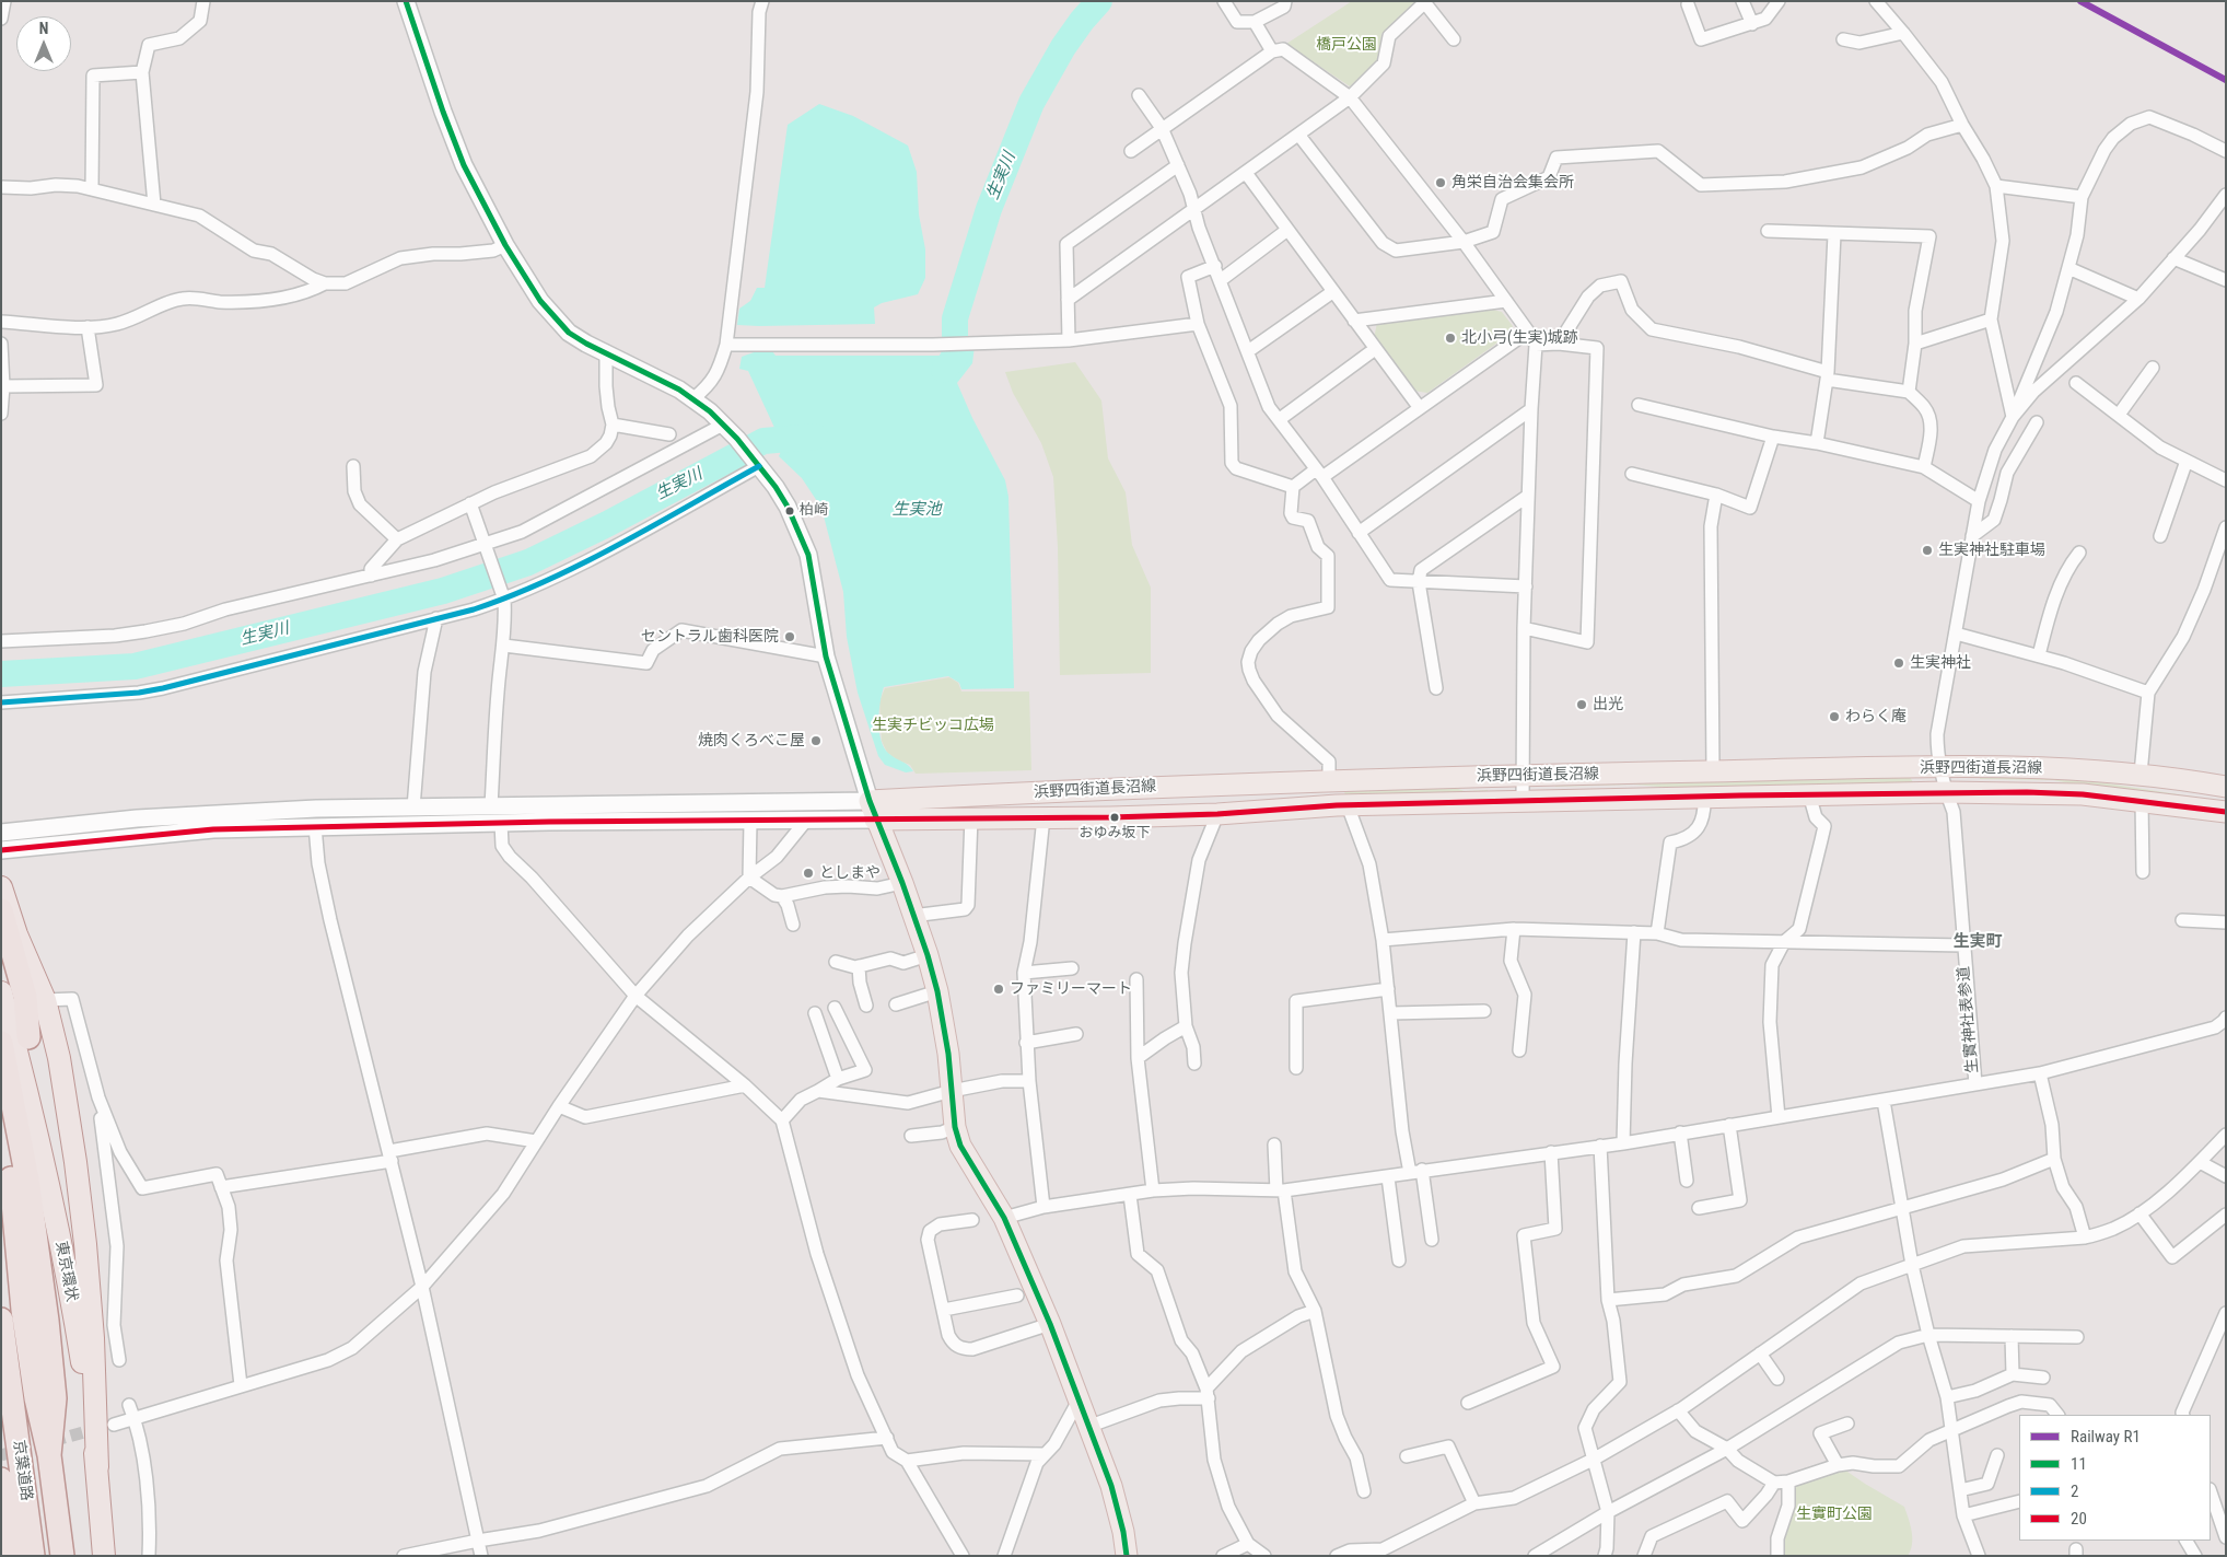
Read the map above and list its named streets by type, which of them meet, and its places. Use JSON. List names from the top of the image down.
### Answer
{
  "streets": {
    "highway": ["東京環状", "京葉道路"],
    "main road": ["浜野四街道長沼線"],
    "street": ["生實神社表参道"]
  },
  "crossings": [
    ["浜野四街道長沼線", "生實神社表参道"]
  ],
  "districts": ["生実町"],
  "water": ["生実川", "生実池"],
  "parks": ["橋戸公園", "生実チビッコ広場", "生實町公園"],
  "places": [
    "角栄自治会集会所",
    "北小弓(生実)城跡",
    "柏崎",
    "生実神社駐車場",
    "セントラル歯科医院",
    "生実神社",
    "出光",
    "わらく庵",
    "焼肉くろべこ屋",
    "おゆみ坂下",
    "としまや",
    "ファミリーマート"
  ],
  "lines": [
    "rail line R1",
    "transit line 11",
    "transit line 2",
    "transit line 20"
  ],
  "legend": [
    "Railway R1",
    "11",
    "2",
    "20"
  ],
  "north": "top"
}
